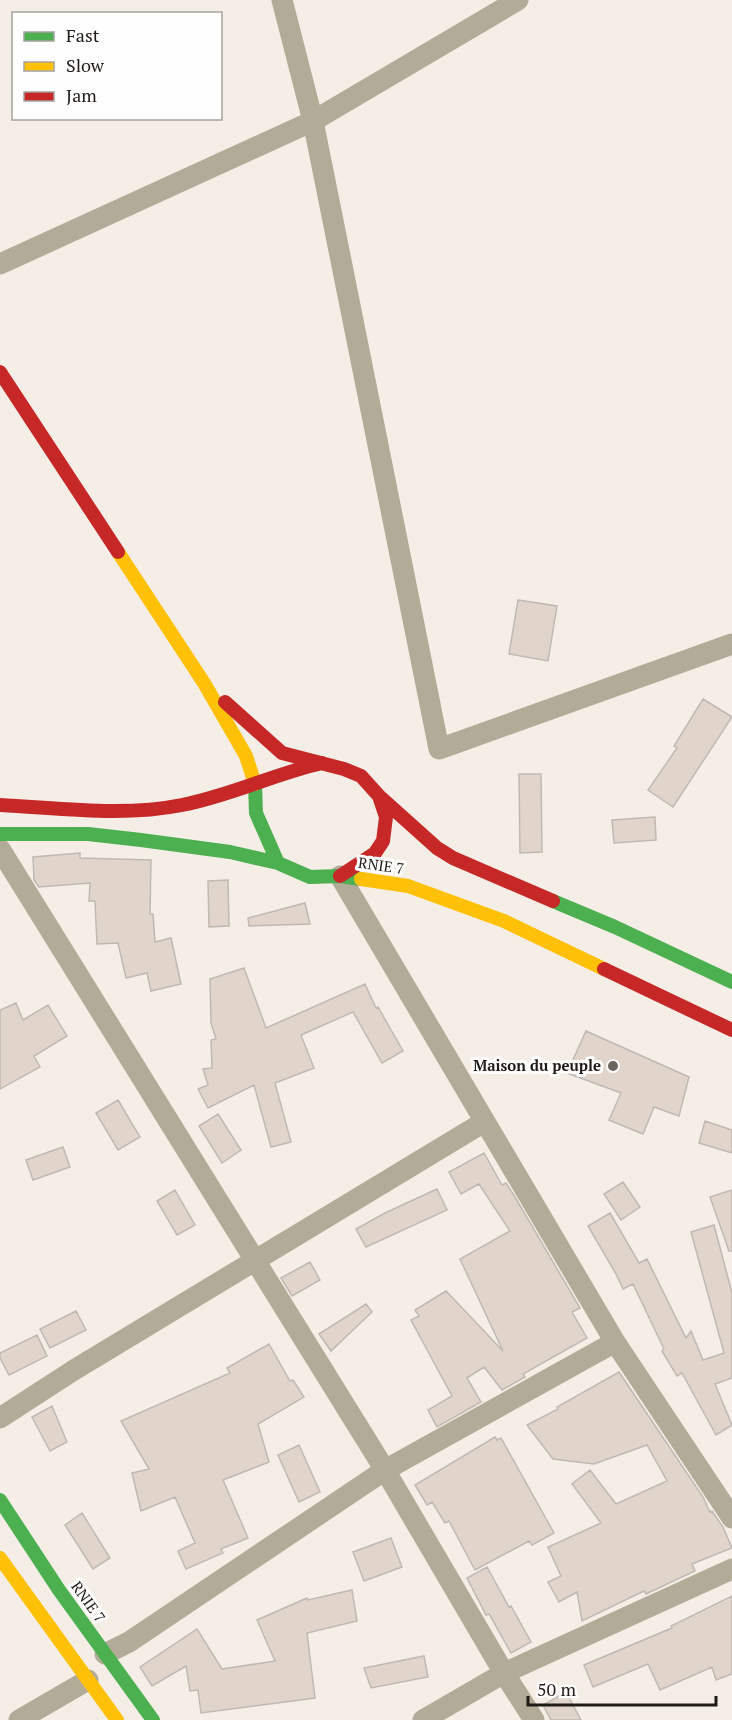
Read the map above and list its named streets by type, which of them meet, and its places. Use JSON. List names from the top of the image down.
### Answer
{
  "streets": {
    "main road": ["RNIE 7"]
  },
  "places": ["Maison du peuple"],
  "legend": ["Fast", "Slow", "Jam"],
  "scale_bar": "50 m"
}
